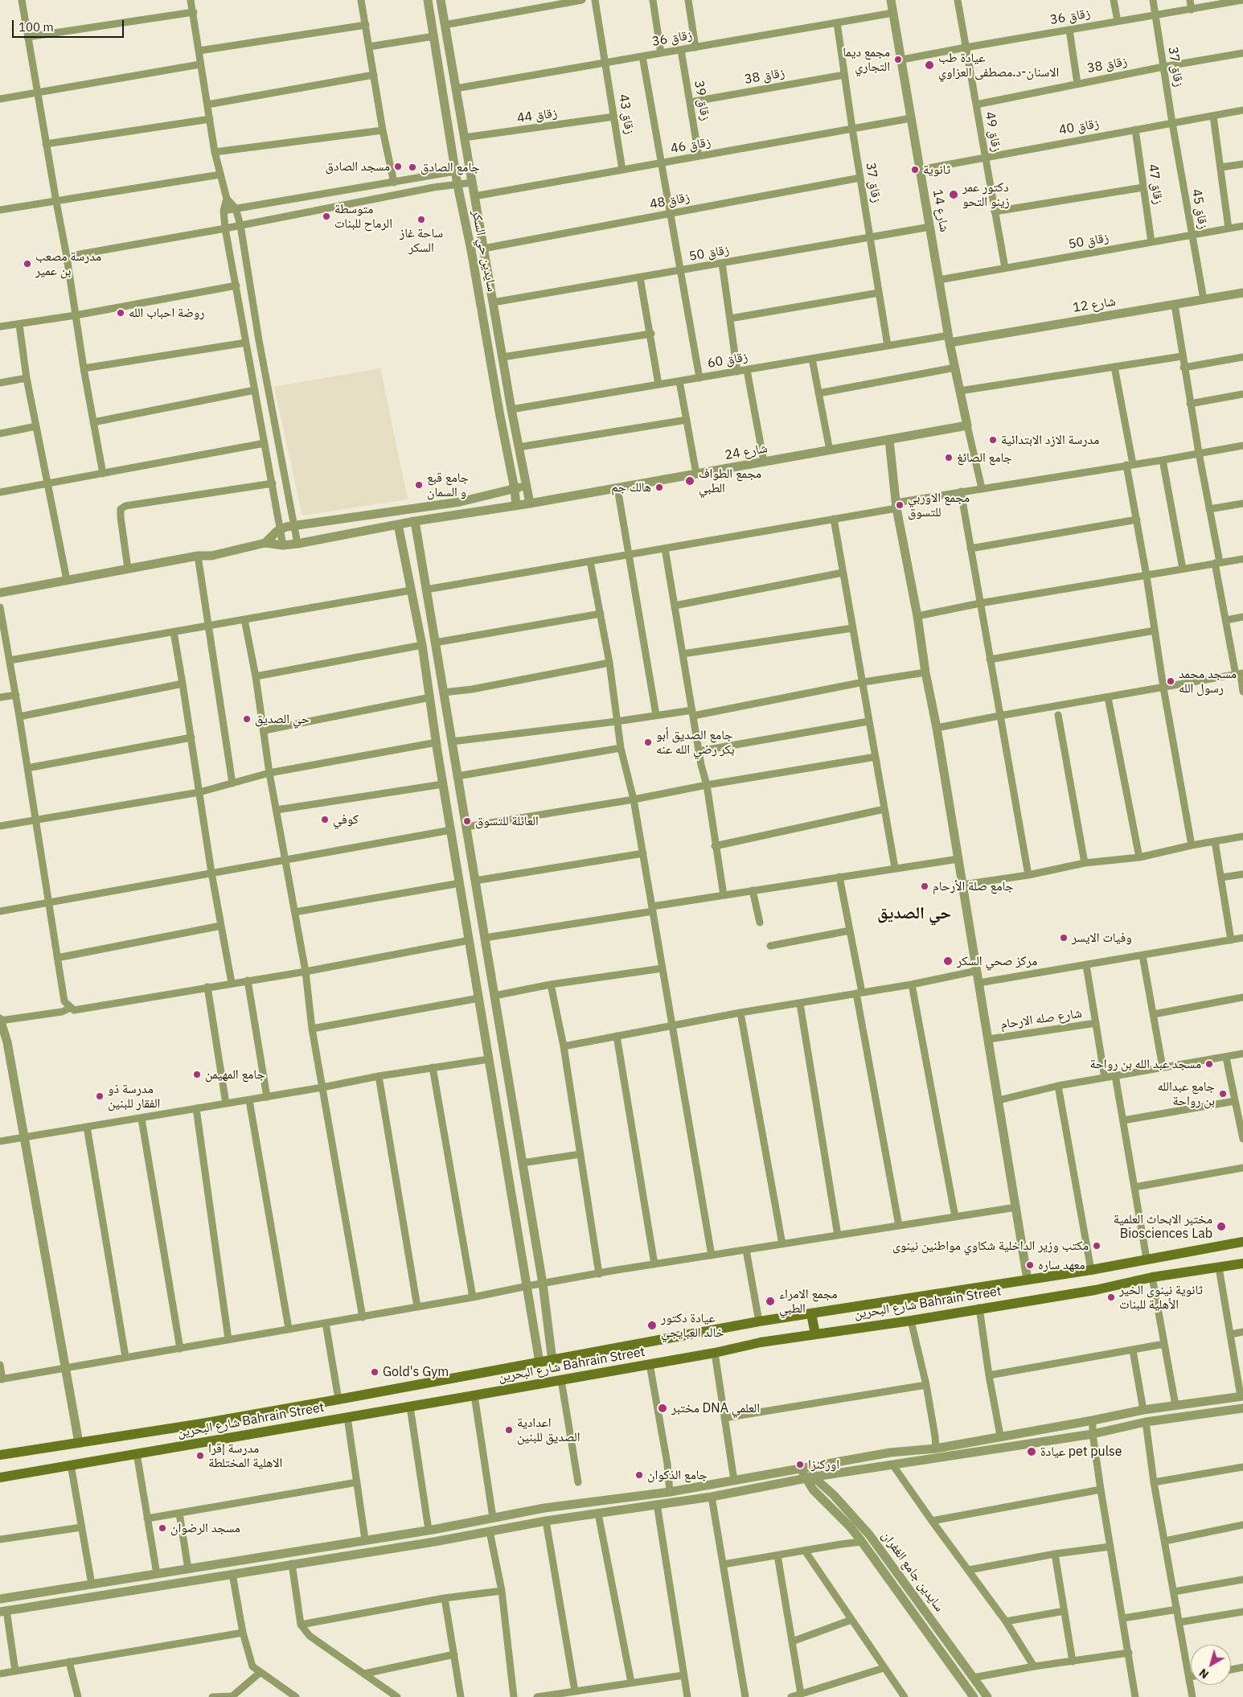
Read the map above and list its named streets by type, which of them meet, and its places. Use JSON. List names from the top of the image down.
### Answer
{
  "streets": {
    "main road": ["شارع البحرين Bahrain Street"],
    "street": [
      "زقاق 36",
      "زقاق 38",
      "زقاق 37",
      "زقاق 39",
      "زقاق 43",
      "زقاق 44",
      "زقاق 40",
      "زقاق 49",
      "زقاق 46",
      "زقاق 47",
      "زقاق 48",
      "زقاق 45",
      "شارع 14",
      "زقاق 50",
      "سايدين حي السكر",
      "شارع 12",
      "زقاق 60",
      "شارع 24",
      "شارع صله الارحام",
      "سايدين جامع الغفران"
    ]
  },
  "crossings": [
    ["زقاق 36", "زقاق 37"],
    ["زقاق 36", "زقاق 39"],
    ["زقاق 36", "زقاق 43"],
    ["زقاق 36", "زقاق 49"],
    ["زقاق 36", "شارع 14"],
    ["زقاق 36", "سايدين حي السكر"],
    ["زقاق 38", "زقاق 37"],
    ["زقاق 38", "زقاق 39"],
    ["زقاق 38", "زقاق 49"],
    ["زقاق 37", "زقاق 40"],
    ["زقاق 37", "زقاق 46"],
    ["زقاق 37", "زقاق 48"],
    ["زقاق 37", "زقاق 45"],
    ["زقاق 37", "زقاق 50"],
    ["زقاق 37", "زقاق 60"],
    ["زقاق 39", "زقاق 46"],
    ["زقاق 43", "زقاق 44"],
    ["زقاق 43", "زقاق 46"],
    ["زقاق 44", "سايدين حي السكر"],
    ["زقاق 40", "زقاق 49"],
    ["زقاق 40", "زقاق 47"],
    ["زقاق 40", "زقاق 45"],
    ["زقاق 40", "شارع 14"],
    ["زقاق 49", "زقاق 50"],
    ["زقاق 46", "شارع 14"],
    ["زقاق 46", "سايدين حي السكر"],
    ["زقاق 47", "زقاق 50"],
    ["زقاق 48", "سايدين حي السكر"],
    ["زقاق 45", "زقاق 50"],
    ["زقاق 45", "شارع 12"],
    ["شارع 14", "زقاق 50"],
    ["شارع 14", "شارع 12"],
    ["شارع 14", "زقاق 60"],
    ["شارع 14", "شارع 24"],
    ["زقاق 50", "سايدين حي السكر"],
    ["سايدين حي السكر", "زقاق 60"],
    ["سايدين حي السكر", "شارع 24"],
    ["شارع 12", "زقاق 60"]
  ],
  "districts": ["حي الصديق"],
  "places": [
    "مجمع ديما التجاري",
    "عيادة طب الاسنان-د.مصطفى العزاوي",
    "مسجد الصادق",
    "جامع الصادق",
    "ثانوية",
    "دكتور عمر زينو التحو",
    "متوسطة الرماح للبنات",
    "ساحة غاز السكر",
    "مدرسة مصعب بن عمير",
    "روضة احباب الله",
    "مدرسة الازد الابتدائية",
    "جامع الصائغ",
    "مجمع الطواف الطبي",
    "جامع قبع و السمان",
    "هالك جم",
    "مجمع الاوربي للتسوق",
    "مسجد محمد رسول الله",
    "حي الصديق",
    "جامع الصديق أبو بكر رضي الله عنه",
    "كوفي",
    "العائلة للتسوق",
    "جامع صلة الأرحام",
    "وفيات الايسر",
    "مركز صحي السكر",
    "مسجد عبد الله بن رواحة",
    "جامع المهيمن",
    "جامع عبدالله بن رواحة",
    "مدرسة ذو الفقار للبنين",
    "مختبر الابحاث العلمية Biosciences Lab",
    "مكتب وزير الداخلية شكاوي مواطنين نينوى",
    "معهد ساره",
    "ثانوية نينوى الخير الأهلية للبنات",
    "مجمع الامراء الطبي",
    "عيادة دكتور خالد العبايجي",
    "Gold's Gym",
    "مختبر DNA العلمي",
    "اعدادية الصديق للبنين",
    "عيادة pet pulse",
    "مدرسة إقرا الاهلية المختلطة",
    "اوركنزا",
    "جامع الذكوان",
    "مسجد الرضوان"
  ],
  "scale_bar": "100 m",
  "north": "bottom left"
}
